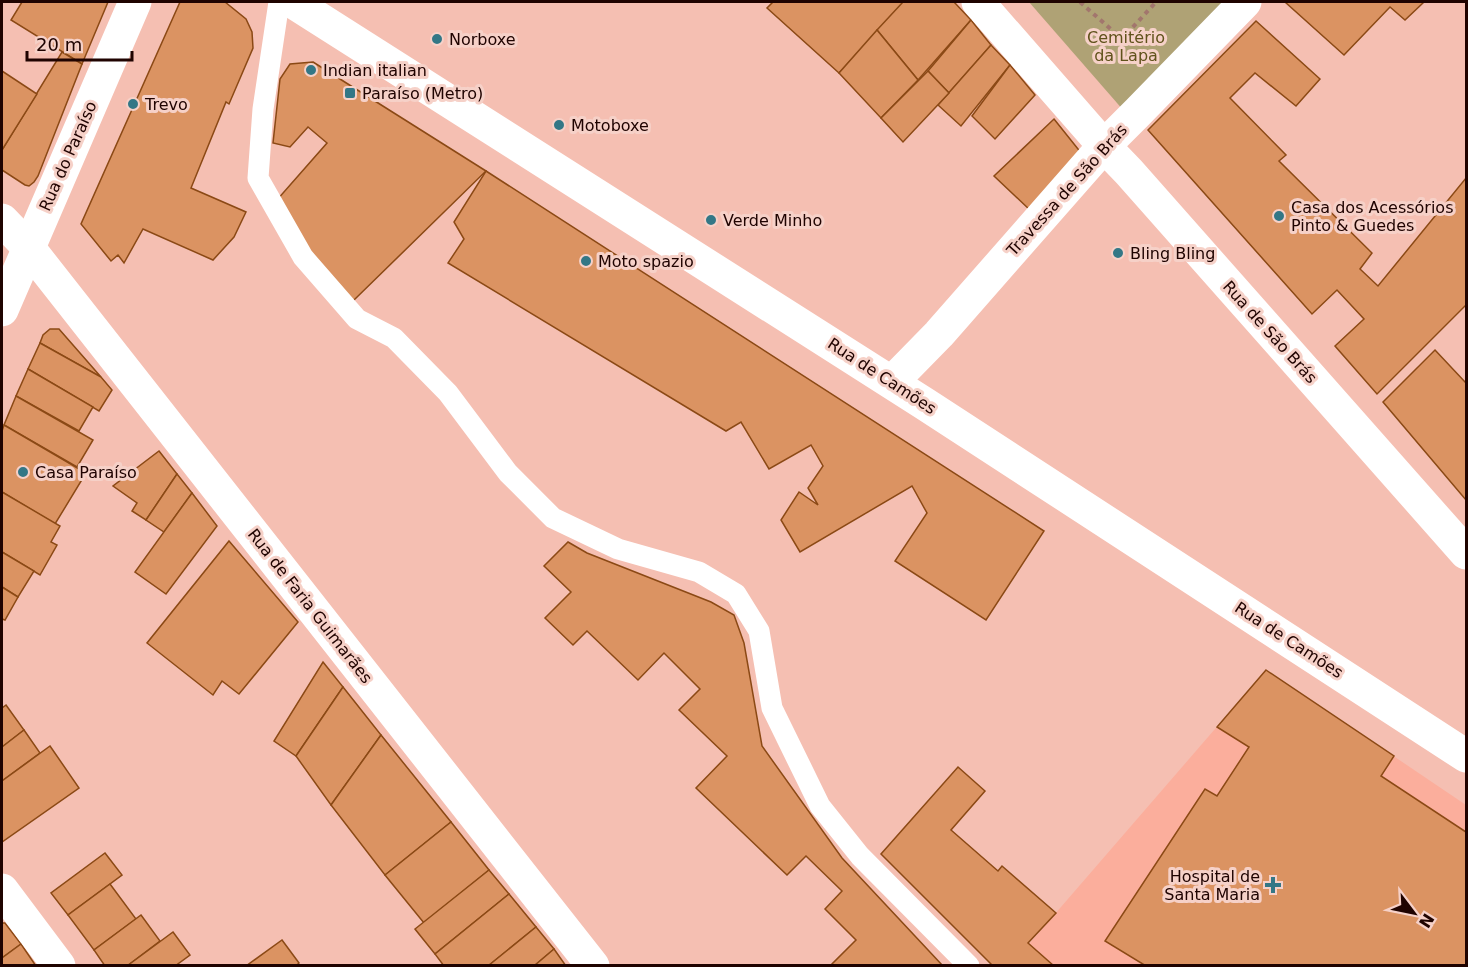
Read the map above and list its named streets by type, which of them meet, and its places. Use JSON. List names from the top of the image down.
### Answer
{
  "streets": {
    "main road": [
      "Rua do Paraíso",
      "Travessa de São Brás",
      "Rua de São Brás",
      "Rua de Camões",
      "Rua de Faria Guimarães"
    ]
  },
  "crossings": [
    ["Rua do Paraíso", "Rua de Faria Guimarães"],
    ["Travessa de São Brás", "Rua de São Brás"],
    ["Travessa de São Brás", "Rua de Camões"]
  ],
  "parks": ["Cemitério da Lapa"],
  "places": {
    "other": [
      "Norboxe",
      "Indian italian",
      "Trevo",
      "Motoboxe",
      "Casa dos Acessórios Pinto & Guedes",
      "Verde Minho",
      "Bling Bling",
      "Moto spazio",
      "Casa Paraíso"
    ],
    "transit": ["Paraíso (Metro)"],
    "health": ["Hospital de Santa Maria"]
  },
  "scale_bar": "20 m",
  "north": "bottom right"
}
